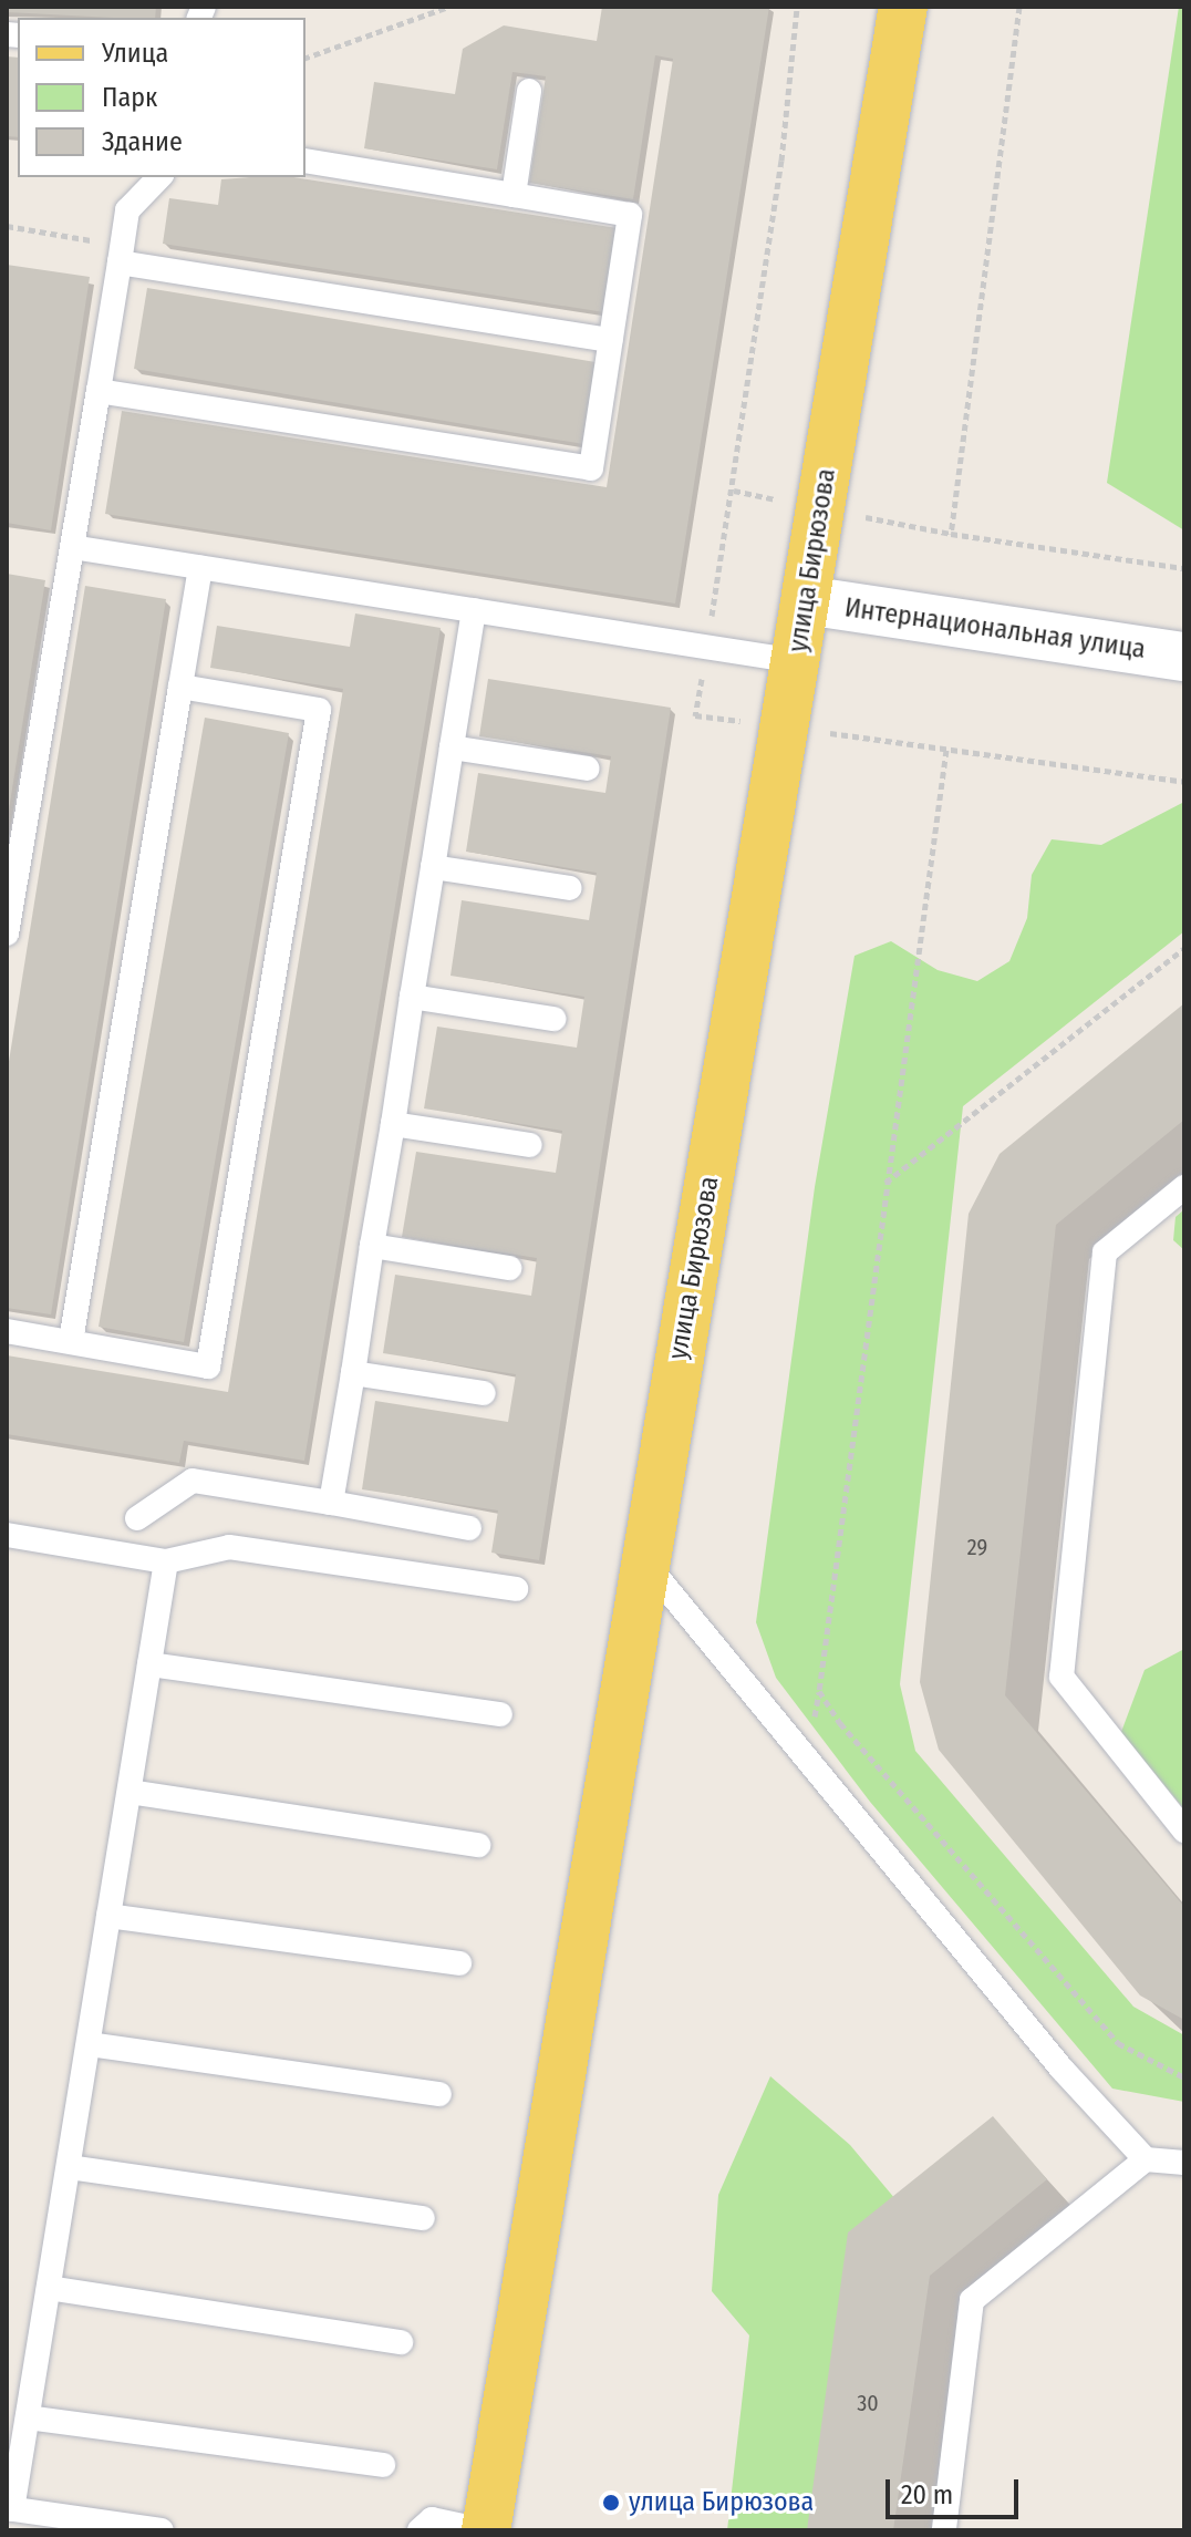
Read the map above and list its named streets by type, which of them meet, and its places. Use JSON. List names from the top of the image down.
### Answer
{
  "streets": {
    "main road": ["улица Бирюзова", "Интернациональная улица"]
  },
  "crossings": [
    ["улица Бирюзова", "Интернациональная улица"]
  ],
  "places": ["улица Бирюзова"],
  "house_numbers": ["29", "30"],
  "legend": ["Улица", "Парк", "Здание"],
  "scale_bar": "20 m"
}
